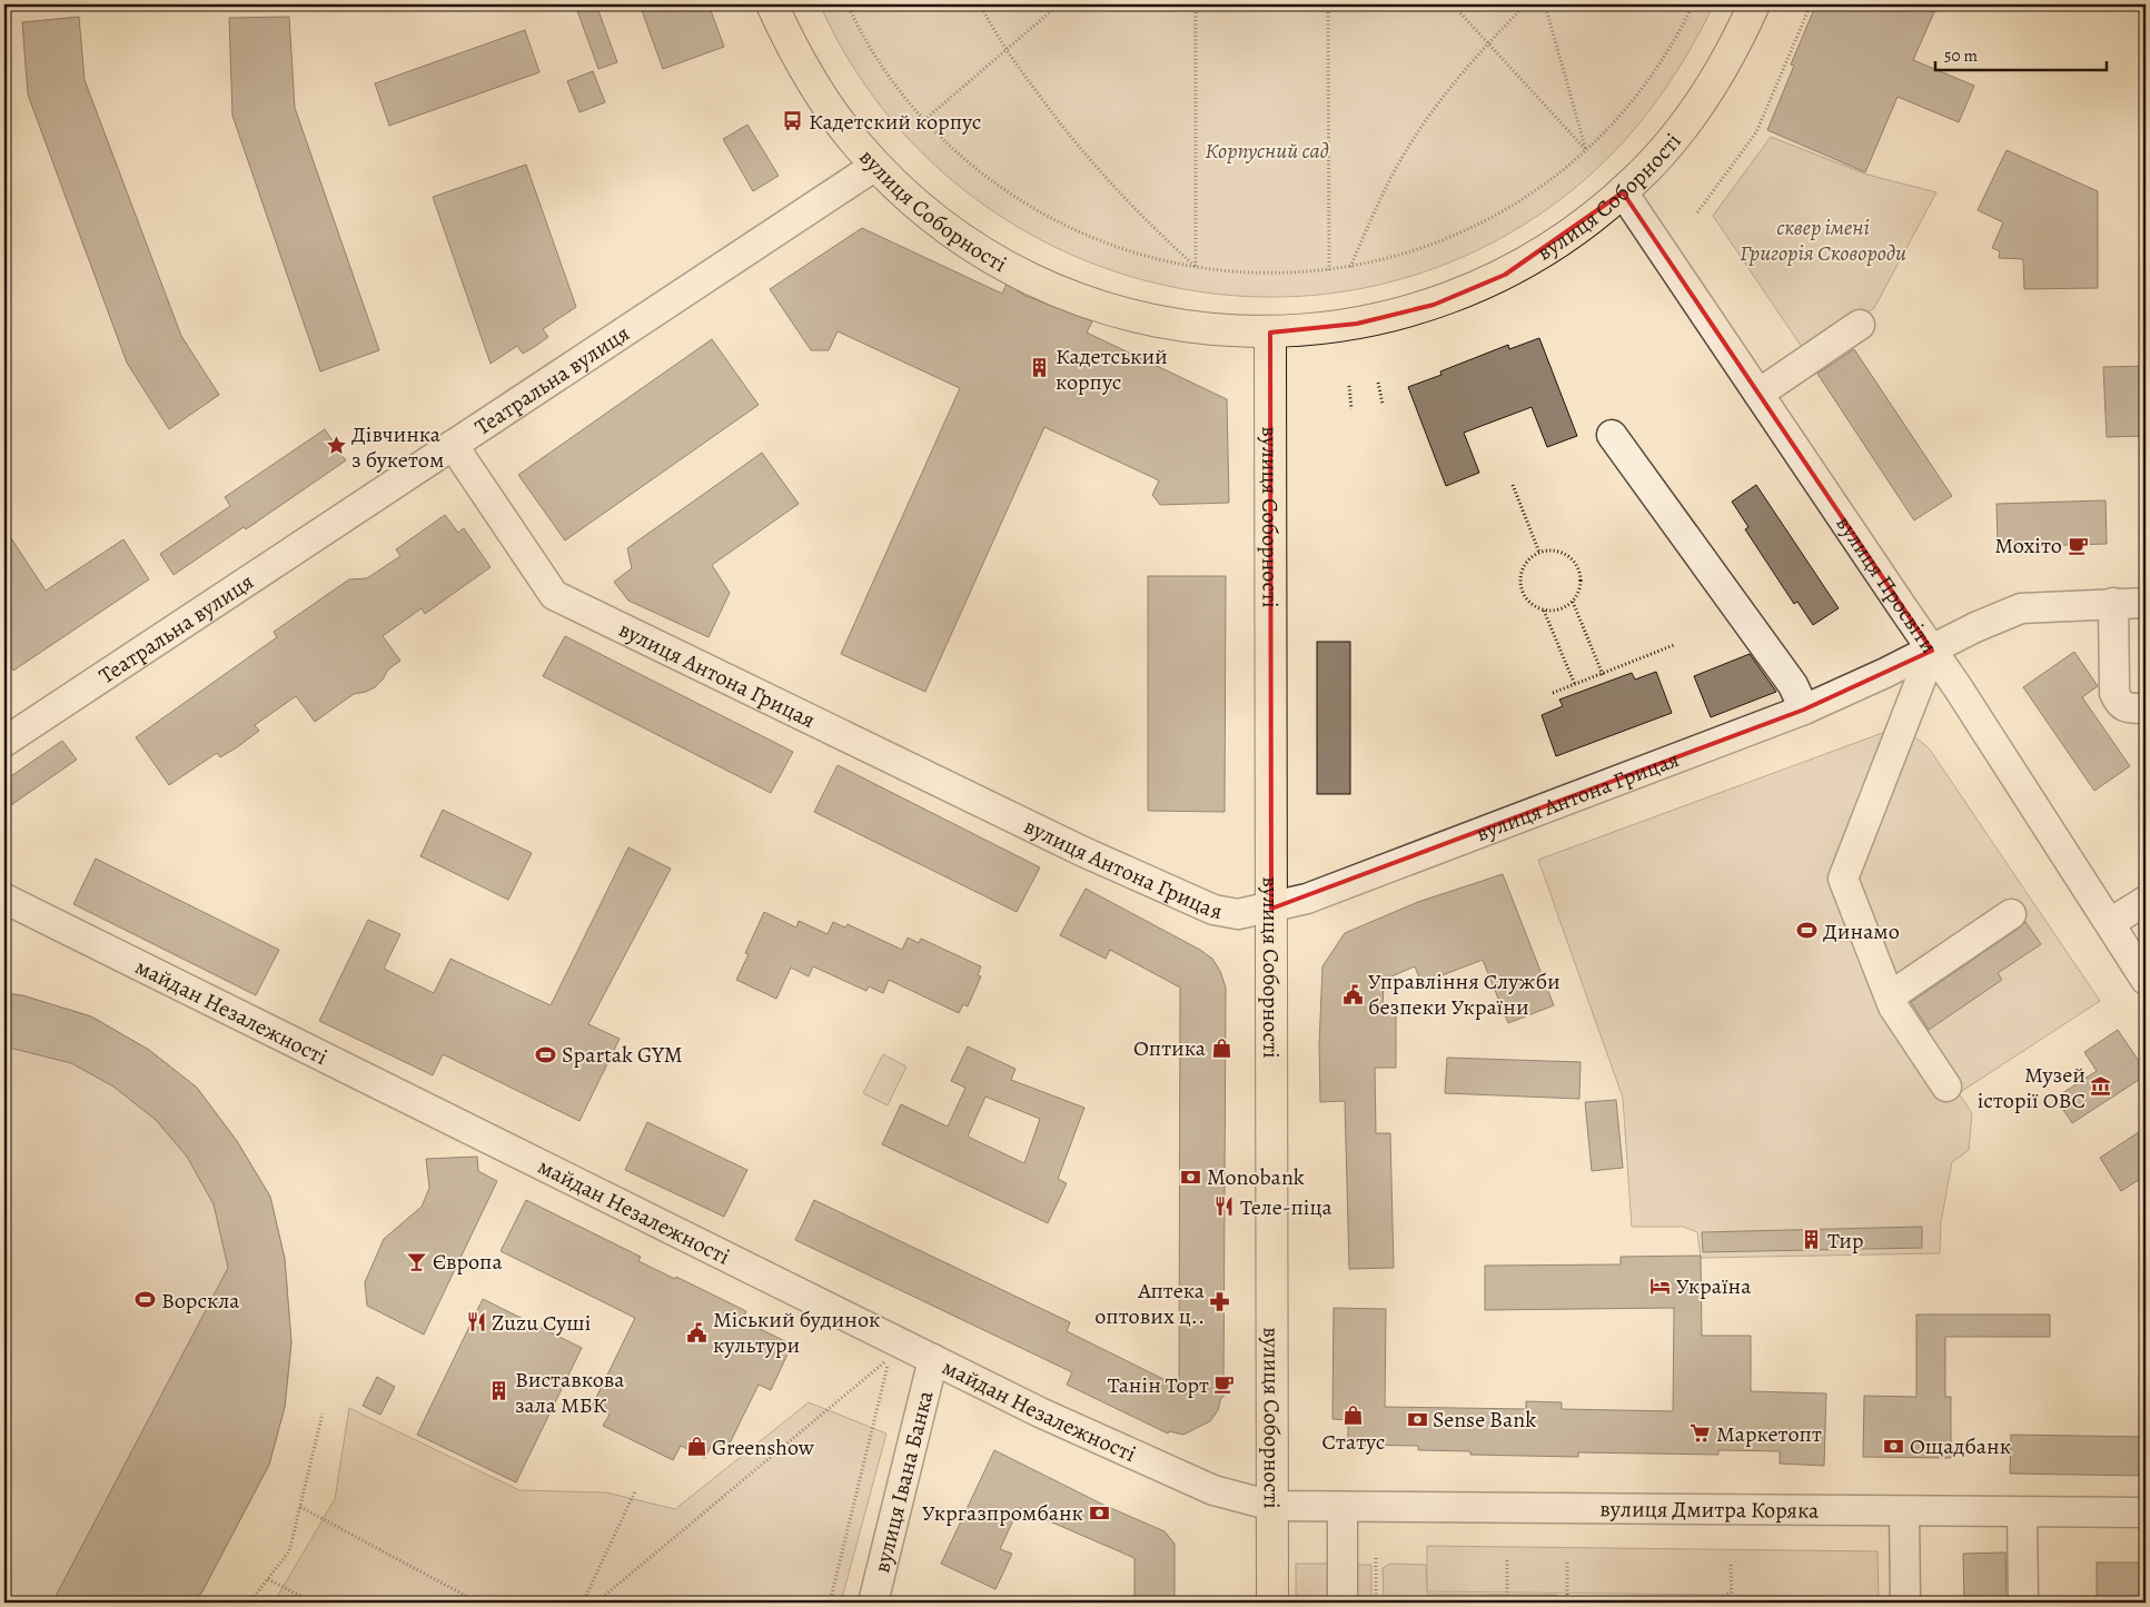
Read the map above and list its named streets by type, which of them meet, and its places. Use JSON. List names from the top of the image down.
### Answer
{
  "streets": {
    "main road": ["вулиця Соборності"],
    "street": [
      "Театральна вулиця",
      "вулиця Просвіти",
      "вулиця Антона Грицая",
      "майдан Незалежності",
      "вулиця Івана Банка",
      "вулиця Дмитра Коряка"
    ]
  },
  "crossings": [
    ["вулиця Соборності", "Театральна вулиця"],
    ["вулиця Соборності", "вулиця Просвіти"],
    ["вулиця Соборності", "вулиця Антона Грицая"],
    ["вулиця Соборності", "майдан Незалежності"],
    ["вулиця Соборності", "вулиця Дмитра Коряка"],
    ["Театральна вулиця", "вулиця Антона Грицая"],
    ["вулиця Просвіти", "вулиця Антона Грицая"],
    ["майдан Незалежності", "вулиця Івана Банка"],
    ["майдан Незалежності", "вулиця Дмитра Коряка"]
  ],
  "parks": ["Корпусний сад", "сквер імені Григорія Сковороди"],
  "places": {
    "bus stop": ["Кадетский корпус"],
    "building": ["Кадетський корпус", "Тир", "Виставкова зала МБК"],
    "place": ["Дівчинка з букетом"],
    "cafe": ["Мохіто", "Танін Торт"],
    "sports": ["Динамо", "Spartak GYM", "Ворскла"],
    "public building": ["Управління Служби безпеки України", "Міський будинок культури"],
    "shop": ["Оптика", "Статус", "Greenshow"],
    "museum": ["Музей історії ОВС"],
    "bank": [
      "Monobank",
      "Sense Bank",
      "Ощадбанк",
      "Укргазпромбанк"
    ],
    "restaurant": ["Теле-піца", "Zuzu Суші"],
    "bar": ["Європа"],
    "hotel": ["Україна"],
    "pharmacy": ["Аптека оптових ц.."],
    "supermarket": ["Маркетопт"]
  },
  "scale_bar": "50 m"
}
